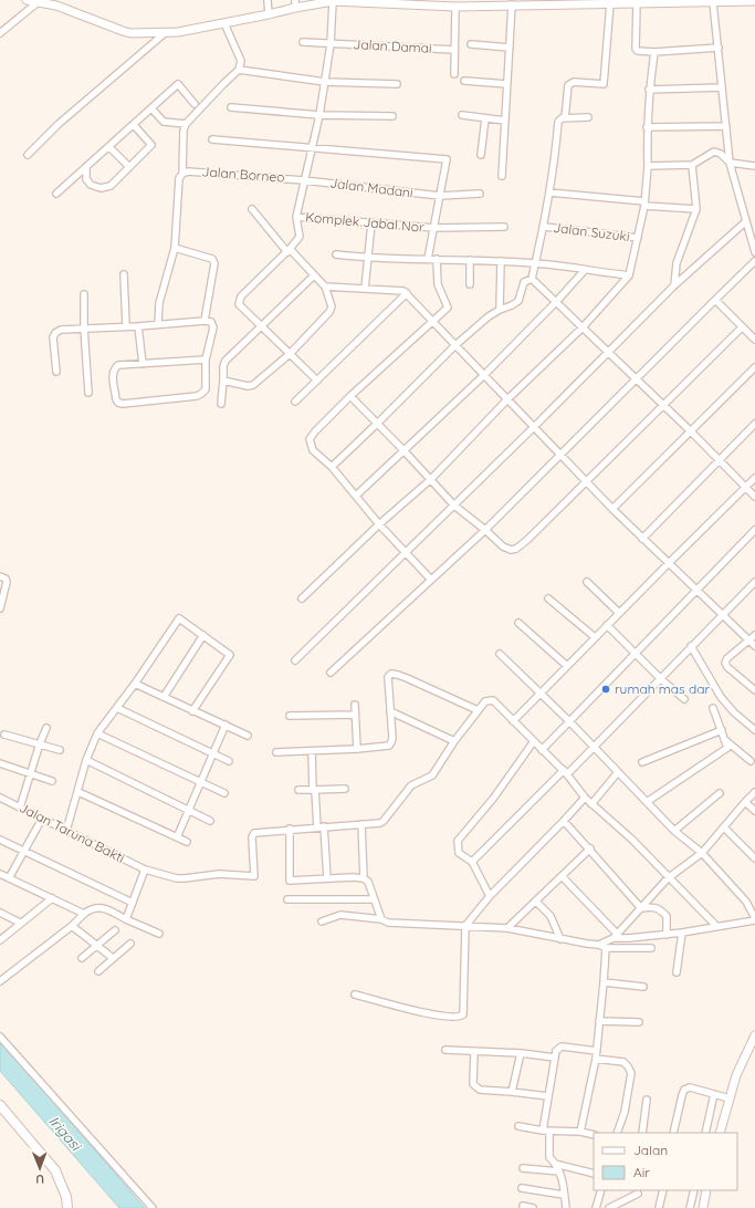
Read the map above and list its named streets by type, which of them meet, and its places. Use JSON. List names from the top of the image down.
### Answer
{
  "streets": {
    "street": [
      "Jalan Damai",
      "Jalan Borneo",
      "Jalan Madani",
      "Komplek Jabal Nor",
      "Jalan Suzuki",
      "Jalan Taruna Bakti"
    ]
  },
  "crossings": [
    ["Jalan Borneo", "Jalan Madani"]
  ],
  "water": ["Irigasi"],
  "places": ["rumah mas dar"],
  "legend": ["Jalan", "Air"],
  "north": "bottom"
}
